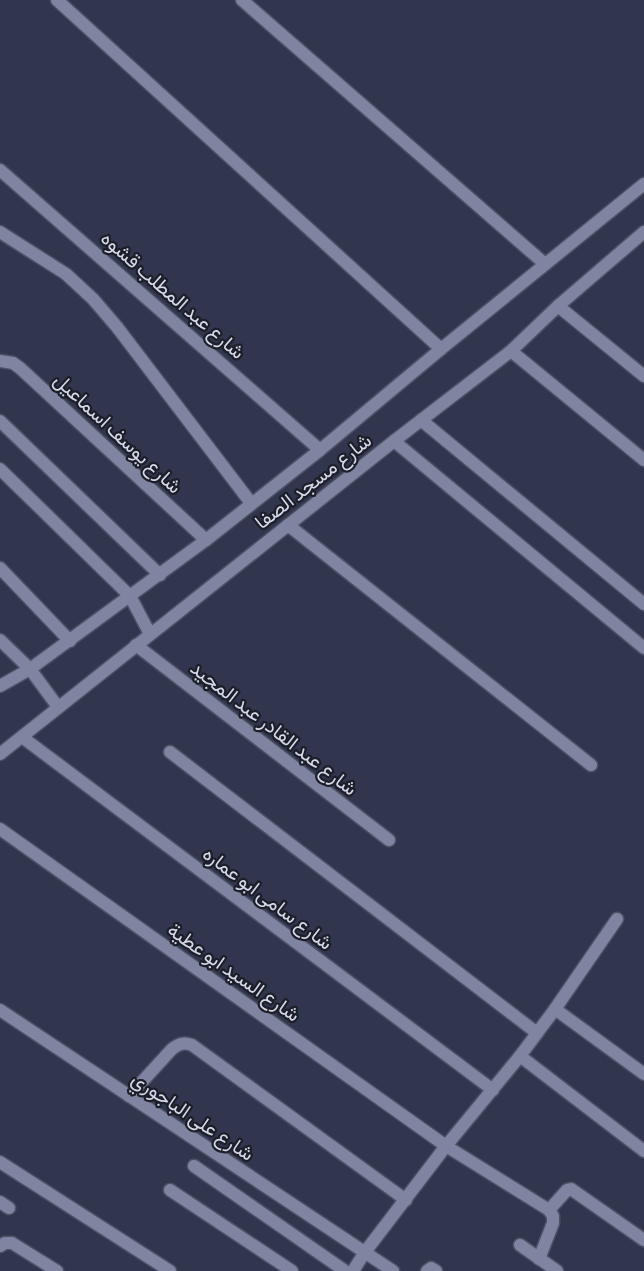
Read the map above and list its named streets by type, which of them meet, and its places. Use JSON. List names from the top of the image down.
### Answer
{
  "streets": {
    "street": [
      "شارع عبد المطلب قشوه",
      "شارع يوسف اسماعيل",
      "شارع مسجد الصفا",
      "شارع عبد القادر عبد المجيد",
      "شارع سامى ابو عماره",
      "شارع السيد ابو عطية",
      "شارع على الباجوري"
    ]
  },
  "crossings": [
    ["شارع عبد المطلب قشوه", "شارع مسجد الصفا"],
    ["شارع يوسف اسماعيل", "شارع مسجد الصفا"],
    ["شارع مسجد الصفا", "شارع عبد القادر عبد المجيد"],
    ["شارع مسجد الصفا", "شارع سامى ابو عماره"]
  ]
}
